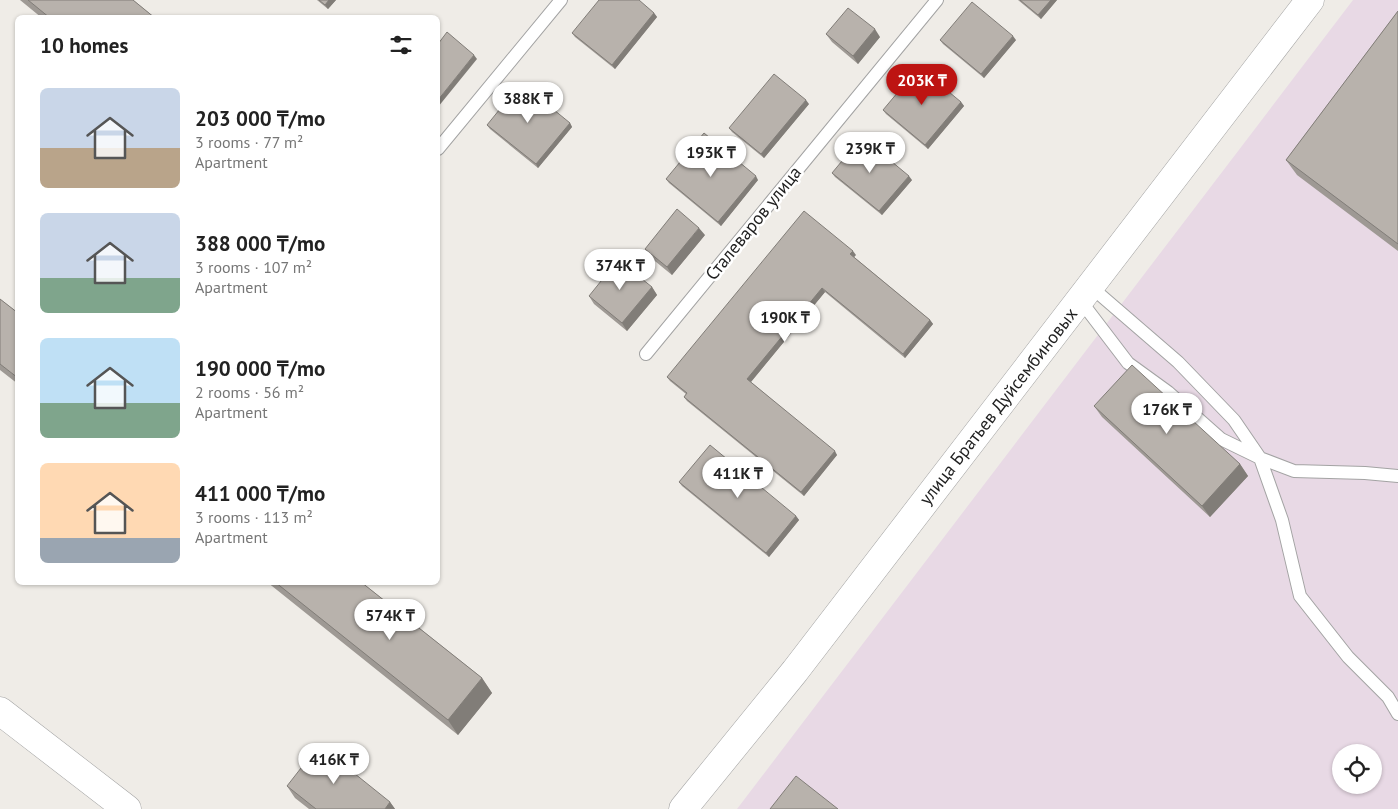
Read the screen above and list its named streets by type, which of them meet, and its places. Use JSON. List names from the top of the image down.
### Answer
{
  "streets": {
    "street": ["улица Братьев Дуйсембиновых"],
    "lane": ["Сталеваров улица"]
  },
  "page": {
    "heading": "10 homes",
    "price": [
      "203K ₸",
      "388K ₸",
      "239K ₸",
      "193K ₸",
      "374K ₸",
      "190K ₸",
      "176K ₸",
      "411K ₸",
      "574K ₸",
      "416K ₸"
    ],
    "list": [
      {
        "name": "203 000 ₸/mo",
        "note": "3 rooms · 77 m² · Apartment"
      },
      {
        "name": "388 000 ₸/mo",
        "note": "3 rooms · 107 m² · Apartment"
      },
      {
        "name": "190 000 ₸/mo",
        "note": "2 rooms · 56 m² · Apartment"
      },
      {
        "name": "411 000 ₸/mo",
        "note": "3 rooms · 113 m² · Apartment"
      }
    ]
  }
}
